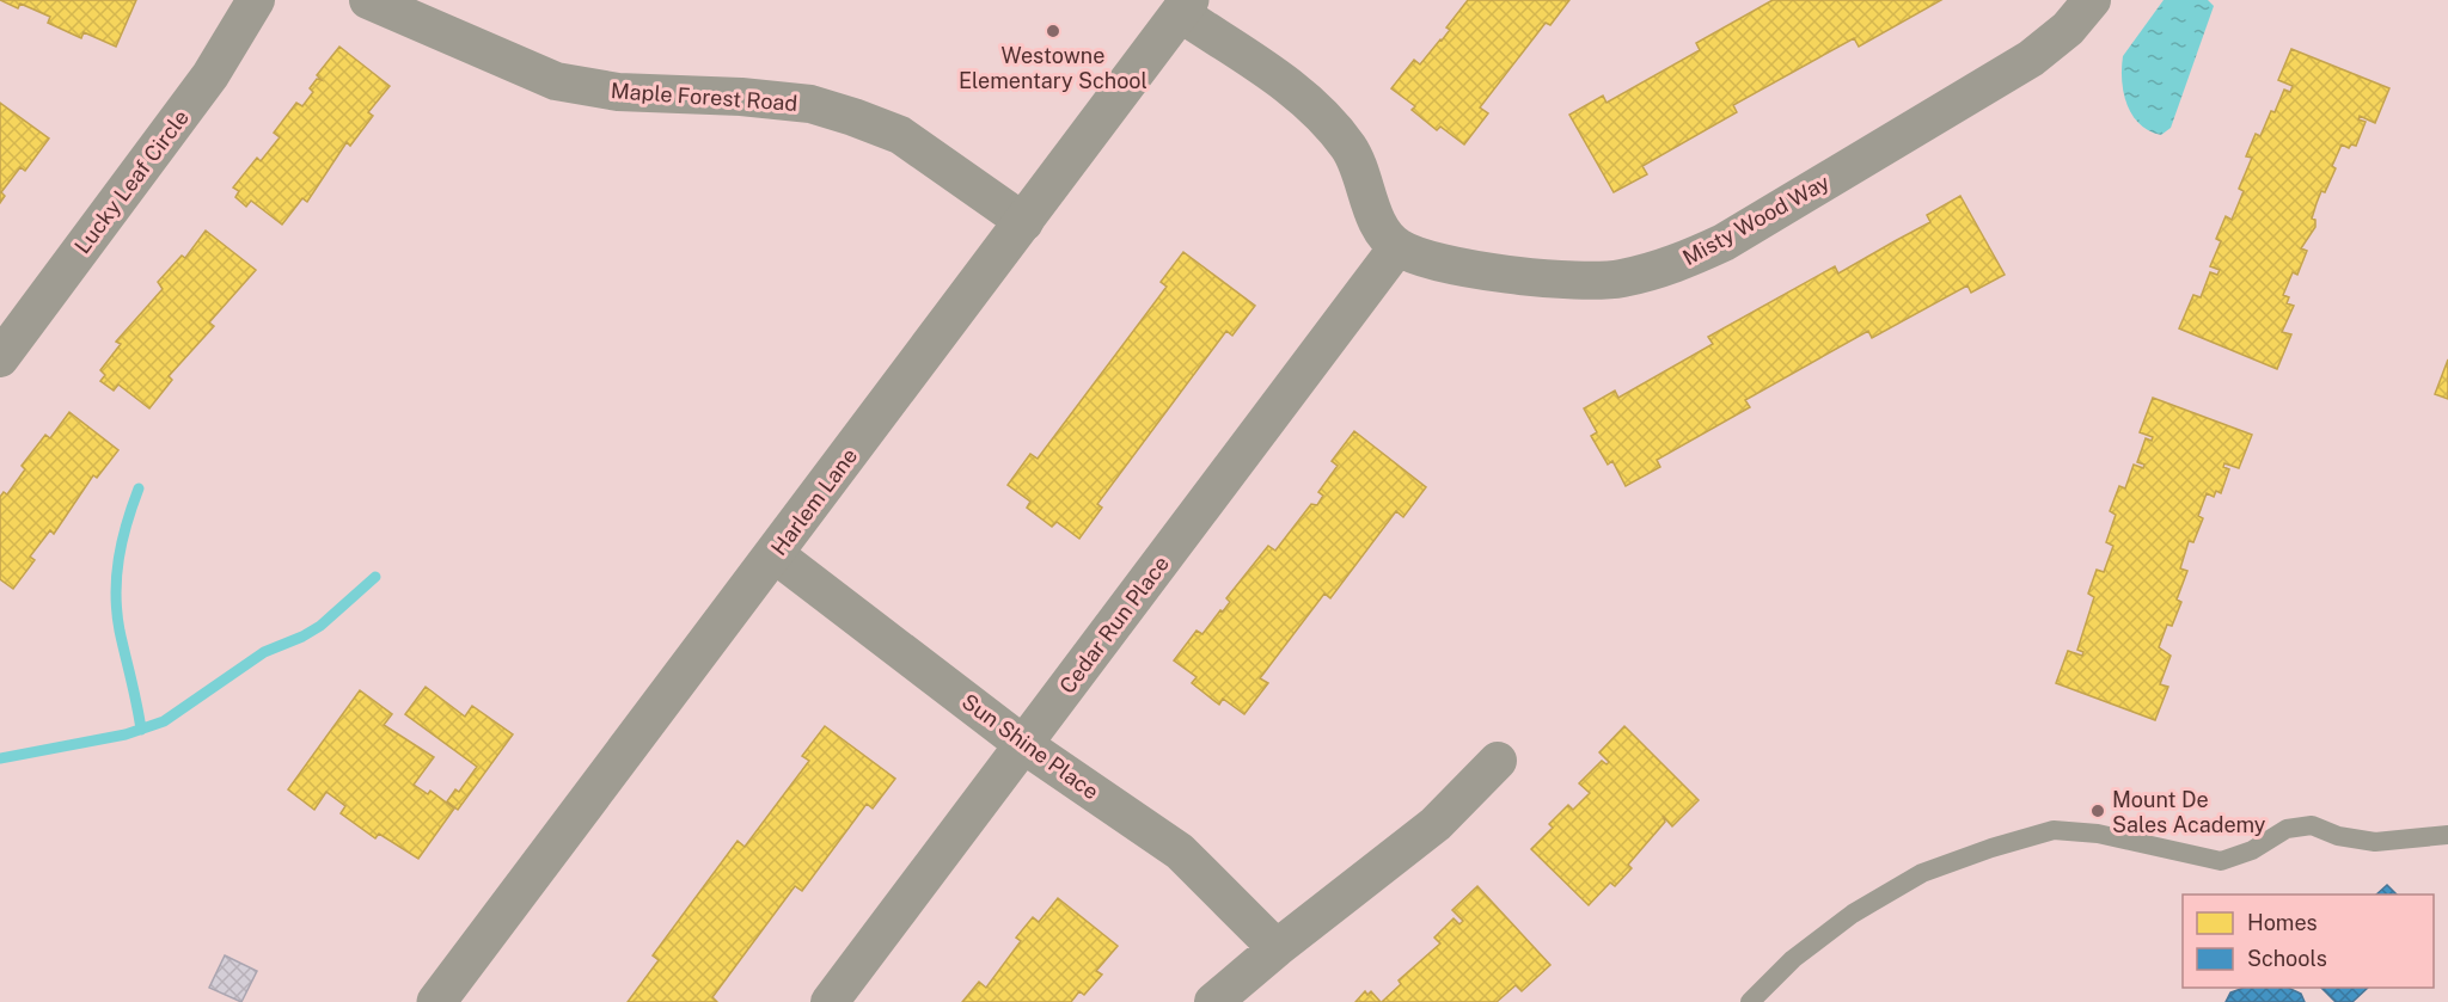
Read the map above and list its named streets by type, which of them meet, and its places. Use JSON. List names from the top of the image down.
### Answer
{
  "streets": {
    "street": [
      "Maple Forest Road",
      "Lucky Leaf Circle",
      "Misty Wood Way",
      "Harlem Lane",
      "Cedar Run Place",
      "Sun Shine Place"
    ]
  },
  "crossings": [
    ["Maple Forest Road", "Harlem Lane"],
    ["Misty Wood Way", "Cedar Run Place"],
    ["Harlem Lane", "Sun Shine Place"],
    ["Cedar Run Place", "Sun Shine Place"]
  ],
  "places": ["Westowne Elementary School", "Mount De Sales Academy"],
  "legend": ["Homes", "Schools"]
}
